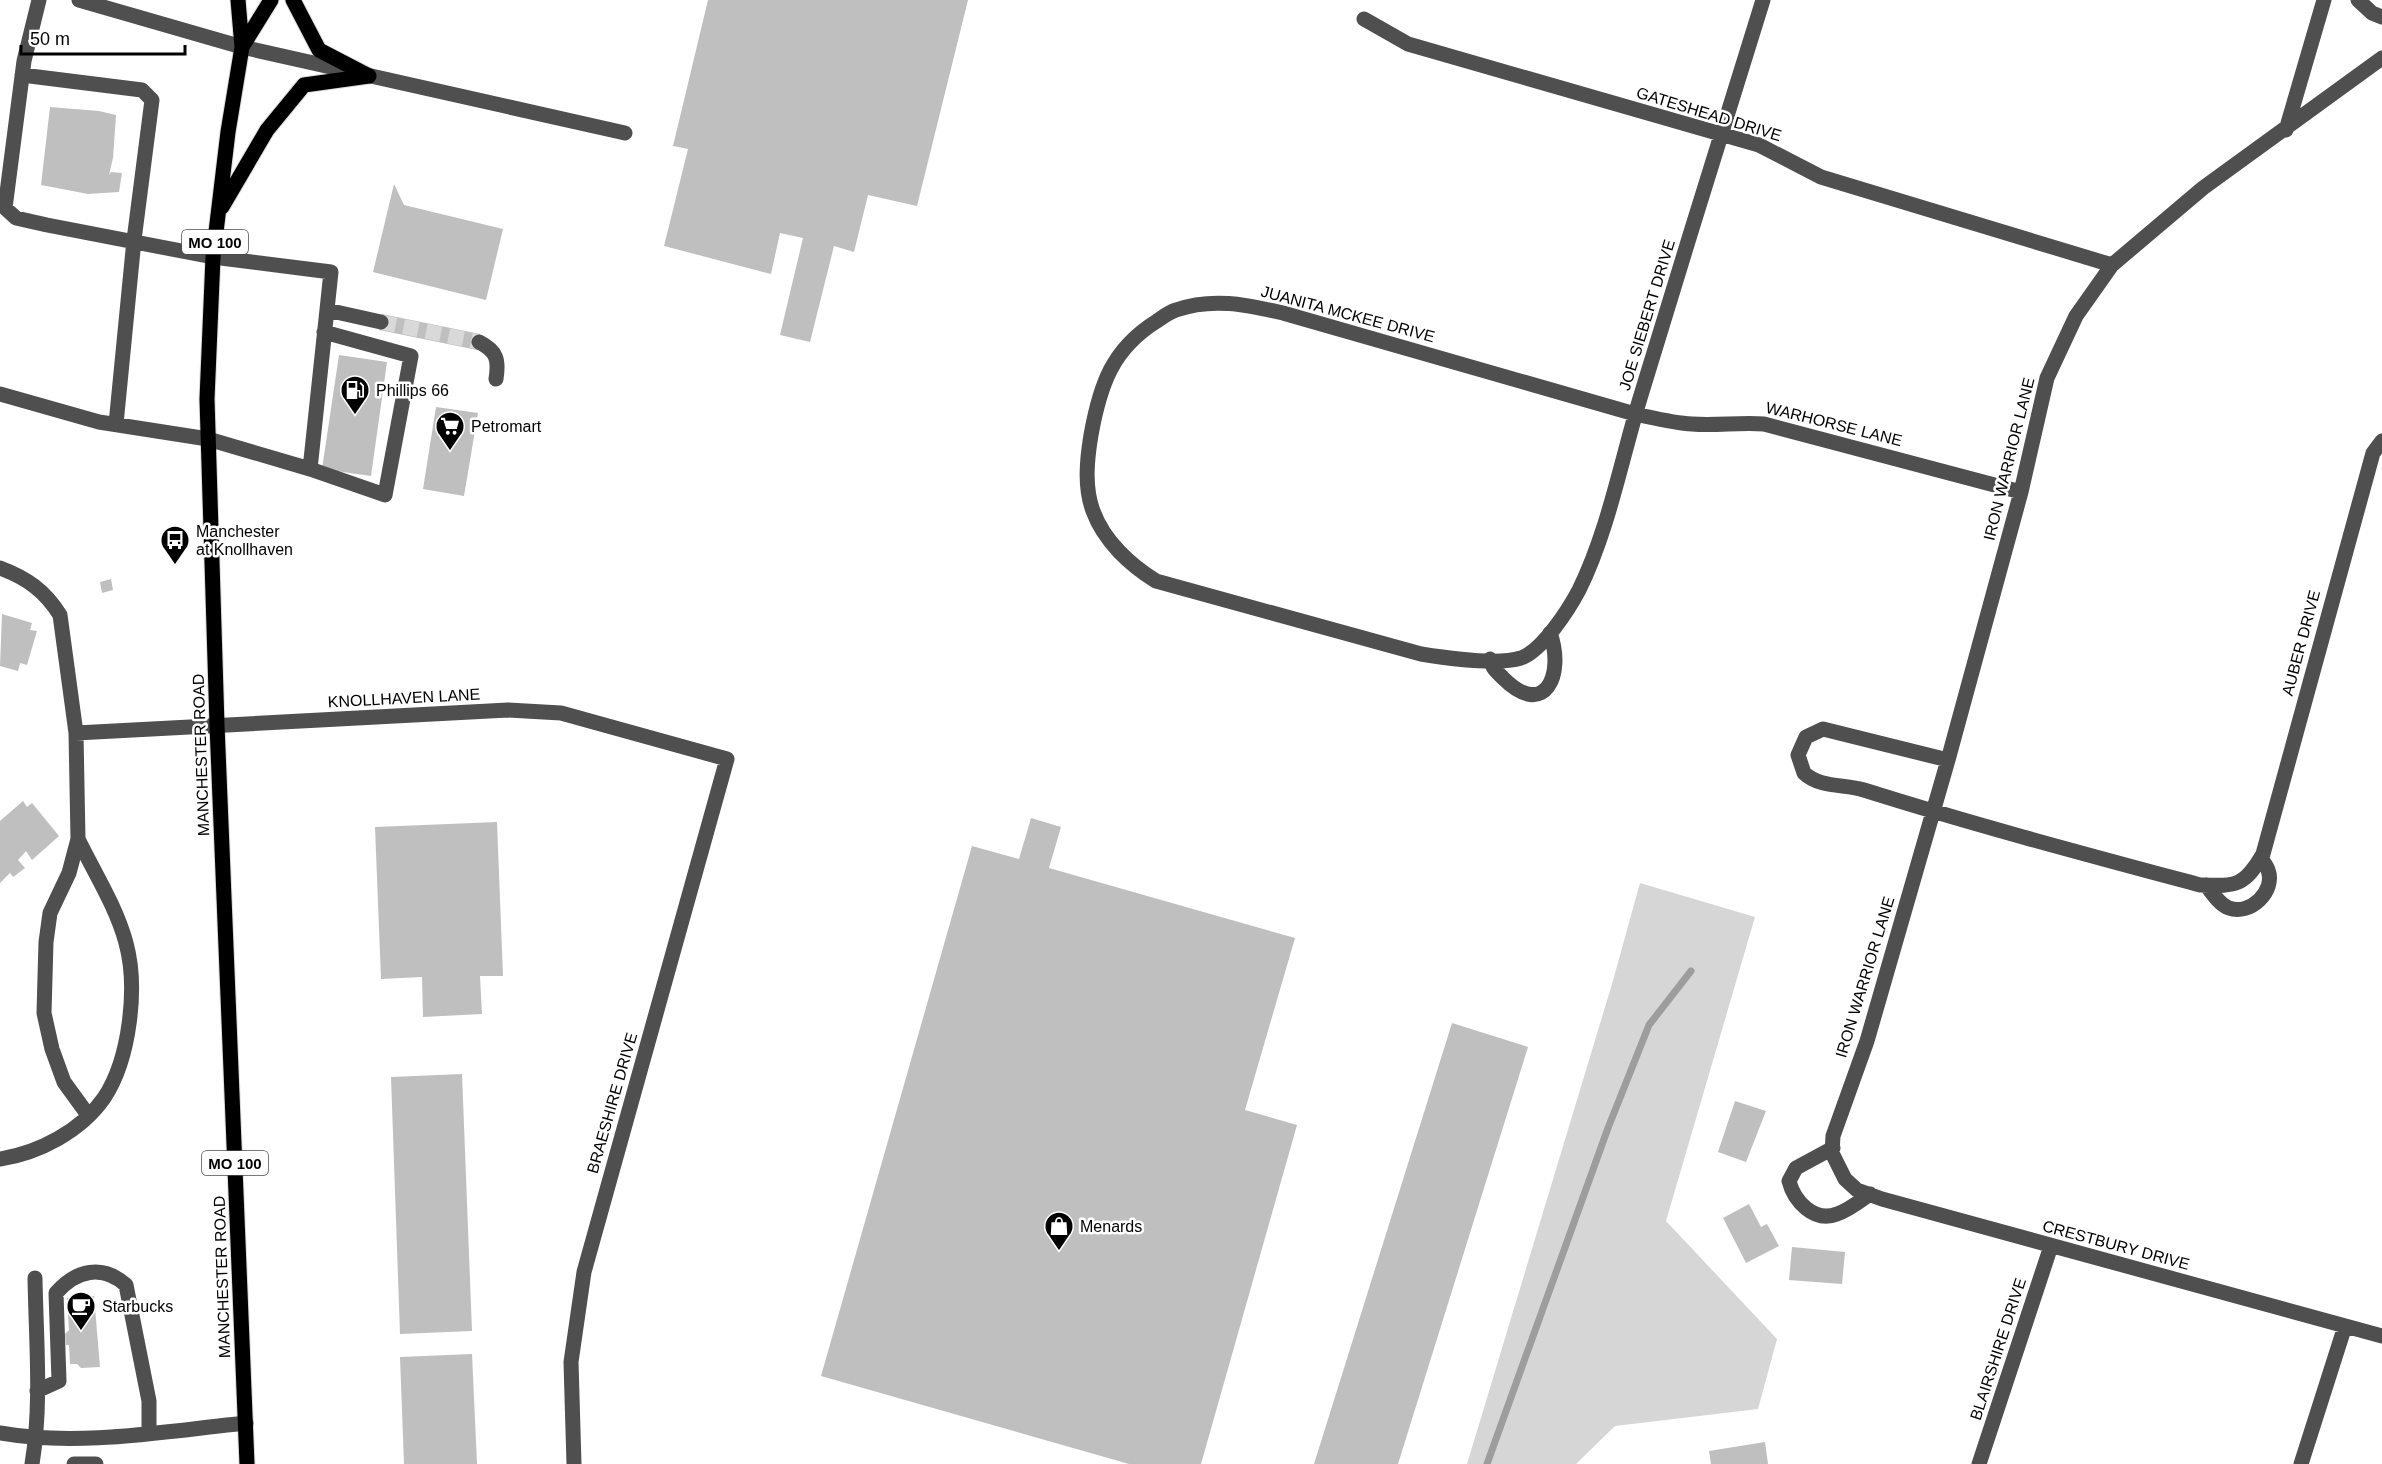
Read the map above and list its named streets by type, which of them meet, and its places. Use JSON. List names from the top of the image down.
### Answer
{
  "streets": {
    "main road": ["MO 100", "MANCHESTER ROAD"],
    "street": [
      "GATESHEAD DRIVE",
      "JUANITA MCKEE DRIVE",
      "JOE SIEBERT DRIVE",
      "WARHORSE LANE",
      "IRON WARRIOR LANE",
      "AUBER DRIVE",
      "KNOLLHAVEN LANE",
      "BRAESHIRE DRIVE",
      "CRESTBURY DRIVE",
      "BLAIRSHIRE DRIVE"
    ]
  },
  "crossings": [
    ["GATESHEAD DRIVE", "JOE SIEBERT DRIVE"],
    ["GATESHEAD DRIVE", "IRON WARRIOR LANE"],
    ["JUANITA MCKEE DRIVE", "JOE SIEBERT DRIVE"],
    ["JUANITA MCKEE DRIVE", "WARHORSE LANE"],
    ["JOE SIEBERT DRIVE", "WARHORSE LANE"],
    ["WARHORSE LANE", "IRON WARRIOR LANE"],
    ["IRON WARRIOR LANE", "AUBER DRIVE"],
    ["IRON WARRIOR LANE", "CRESTBURY DRIVE"],
    ["KNOLLHAVEN LANE", "MANCHESTER ROAD"],
    ["KNOLLHAVEN LANE", "BRAESHIRE DRIVE"],
    ["CRESTBURY DRIVE", "BLAIRSHIRE DRIVE"]
  ],
  "places": {
    "fuel station": ["Phillips 66"],
    "supermarket": ["Petromart"],
    "bus stop": ["Manchester at Knollhaven"],
    "shop": ["Menards"],
    "cafe": ["Starbucks"]
  },
  "scale_bar": "50 m"
}
